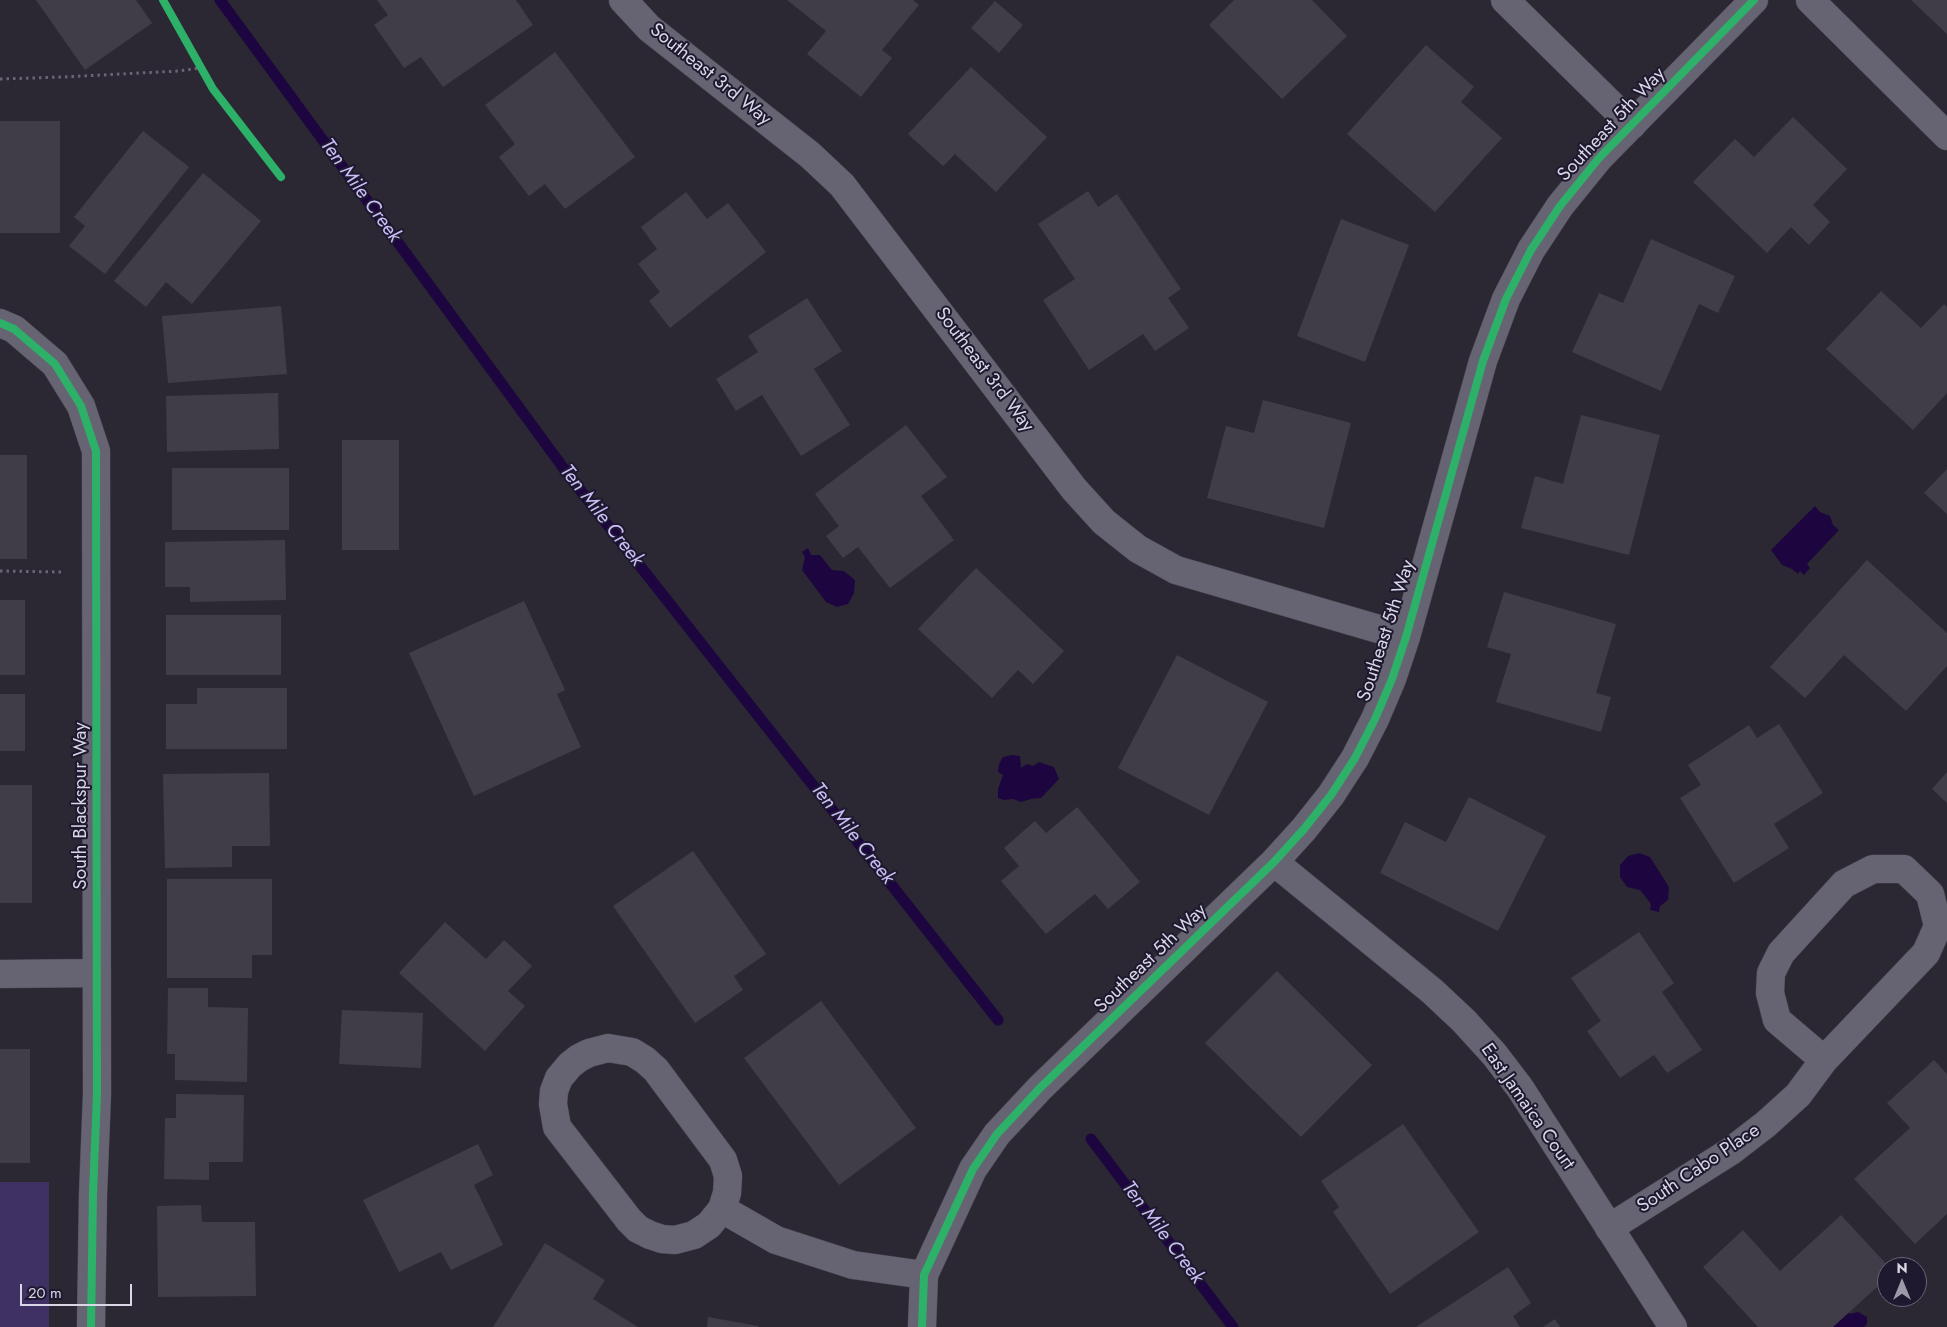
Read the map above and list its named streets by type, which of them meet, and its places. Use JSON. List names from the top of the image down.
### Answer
{
  "streets": {
    "street": [
      "Southeast 3rd Way",
      "Southeast 5th Way",
      "South Blackspur Way",
      "East Jamaica Court",
      "South Cabo Place"
    ]
  },
  "crossings": [
    ["Southeast 3rd Way", "Southeast 5th Way"],
    ["Southeast 5th Way", "East Jamaica Court"],
    ["East Jamaica Court", "South Cabo Place"]
  ],
  "water": ["Ten Mile Creek"],
  "scale_bar": "20 m",
  "north": "top"
}
